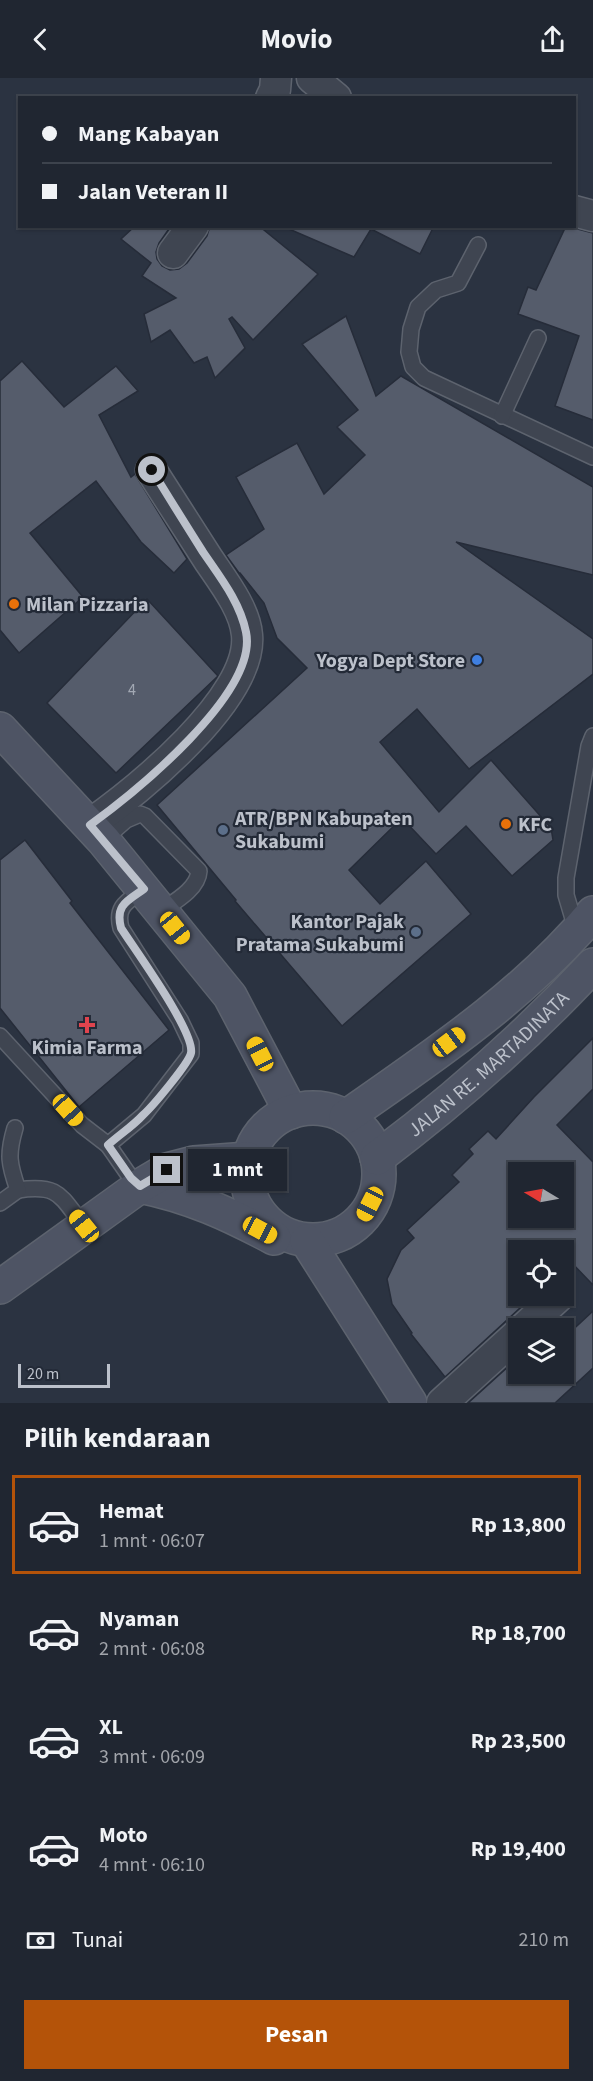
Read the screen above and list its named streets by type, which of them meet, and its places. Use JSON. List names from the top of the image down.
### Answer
{
  "streets": {
    "main road": ["JALAN RE. MARTADINATA"]
  },
  "places": {
    "other": [
      "Milan Pizzaria",
      "Yogya Dept Store",
      "KFC",
      "ATR/BPN Kabupaten Sukabumi",
      "Kantor Pajak Pratama Sukabumi"
    ],
    "health": ["Kimia Farma"]
  },
  "house_numbers": ["4"],
  "scale_bar": "20 m",
  "north": "left",
  "page": {
    "header": "Movio",
    "banner": ["Mang Kabayan", "Jalan Veteran II"],
    "bubble": "1 mnt",
    "scale": "20 m",
    "heading": "Pilih kendaraan",
    "list": [
      {
        "name": "Hemat",
        "note": "1 mnt · 06:07",
        "value": "Rp 13,800"
      },
      {
        "name": "Nyaman",
        "note": "2 mnt · 06:08",
        "value": "Rp 18,700"
      },
      {
        "name": "XL",
        "note": "3 mnt · 06:09",
        "value": "Rp 23,500"
      },
      {
        "name": "Moto",
        "note": "4 mnt · 06:10",
        "value": "Rp 19,400"
      }
    ],
    "pay": ["Tunai", "210 m"],
    "buttons": "Pesan"
  }
}
